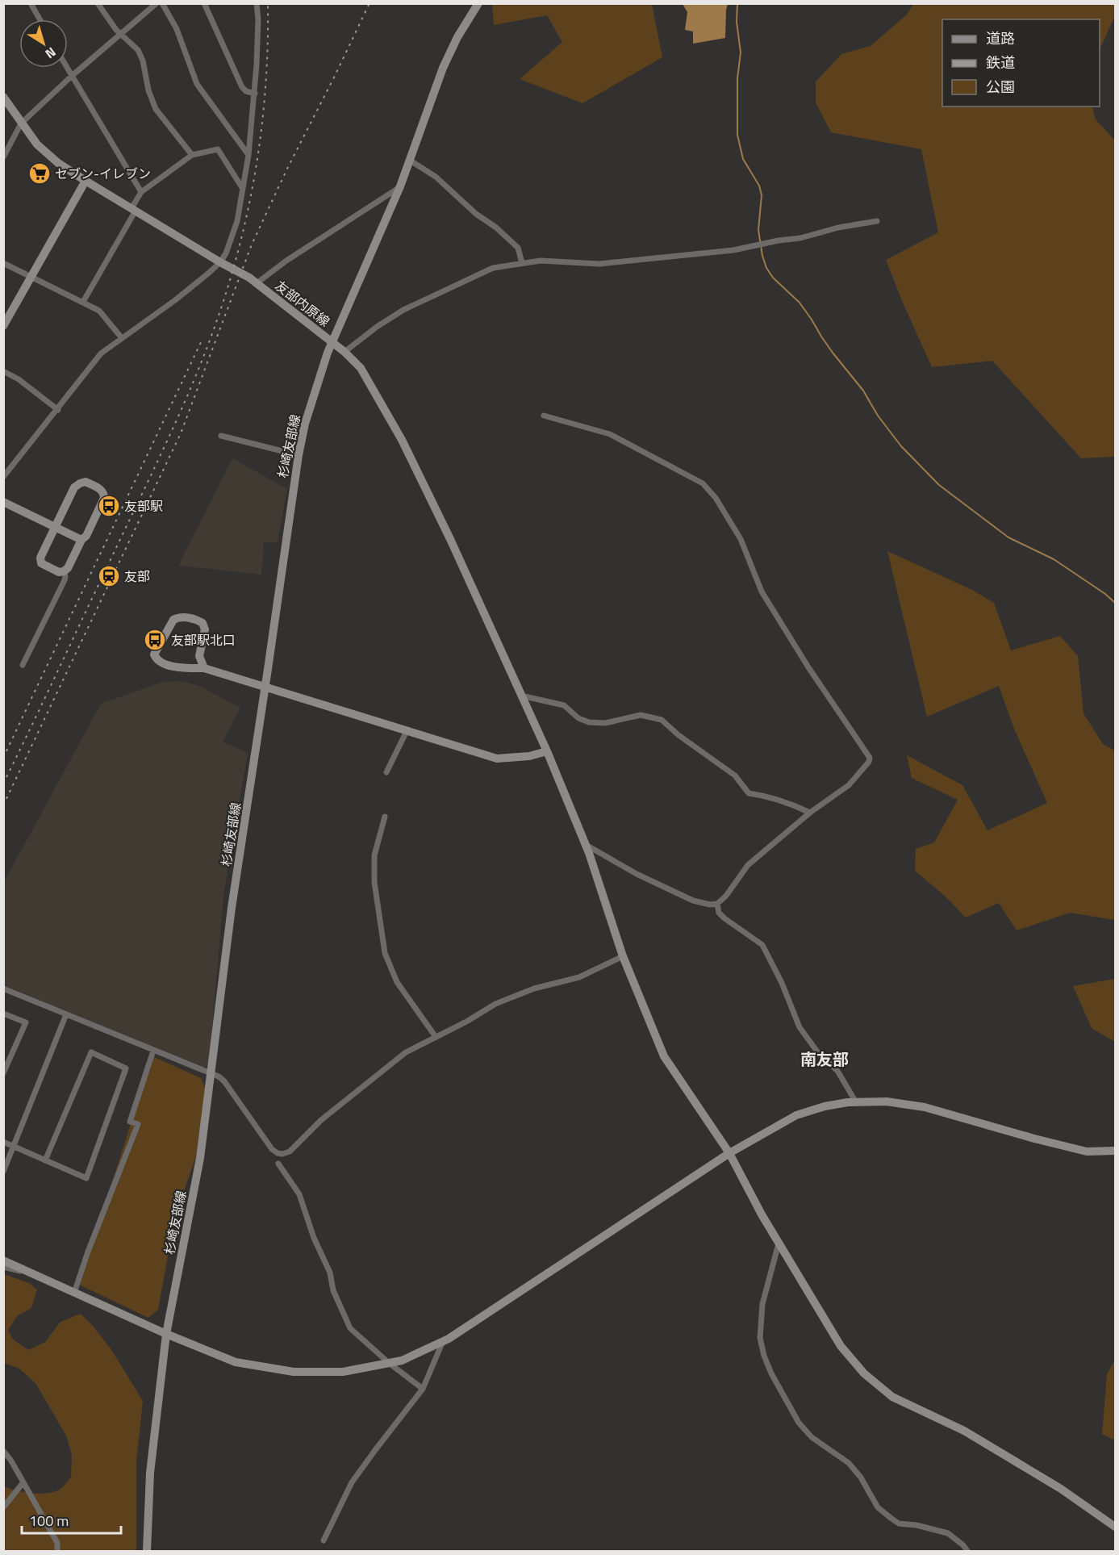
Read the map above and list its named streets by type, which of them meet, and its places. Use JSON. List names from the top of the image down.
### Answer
{
  "streets": {
    "street": ["友部内原線", "杉崎友部線"]
  },
  "crossings": [
    ["友部内原線", "杉崎友部線"]
  ],
  "districts": ["南友部"],
  "places": {
    "supermarket": ["セブン-イレブン"],
    "bus stop": ["友部駅", "友部駅北口"],
    "station": ["友部"]
  },
  "legend": ["道路", "鉄道", "公園"],
  "scale_bar": "100 m",
  "north": "bottom right"
}
